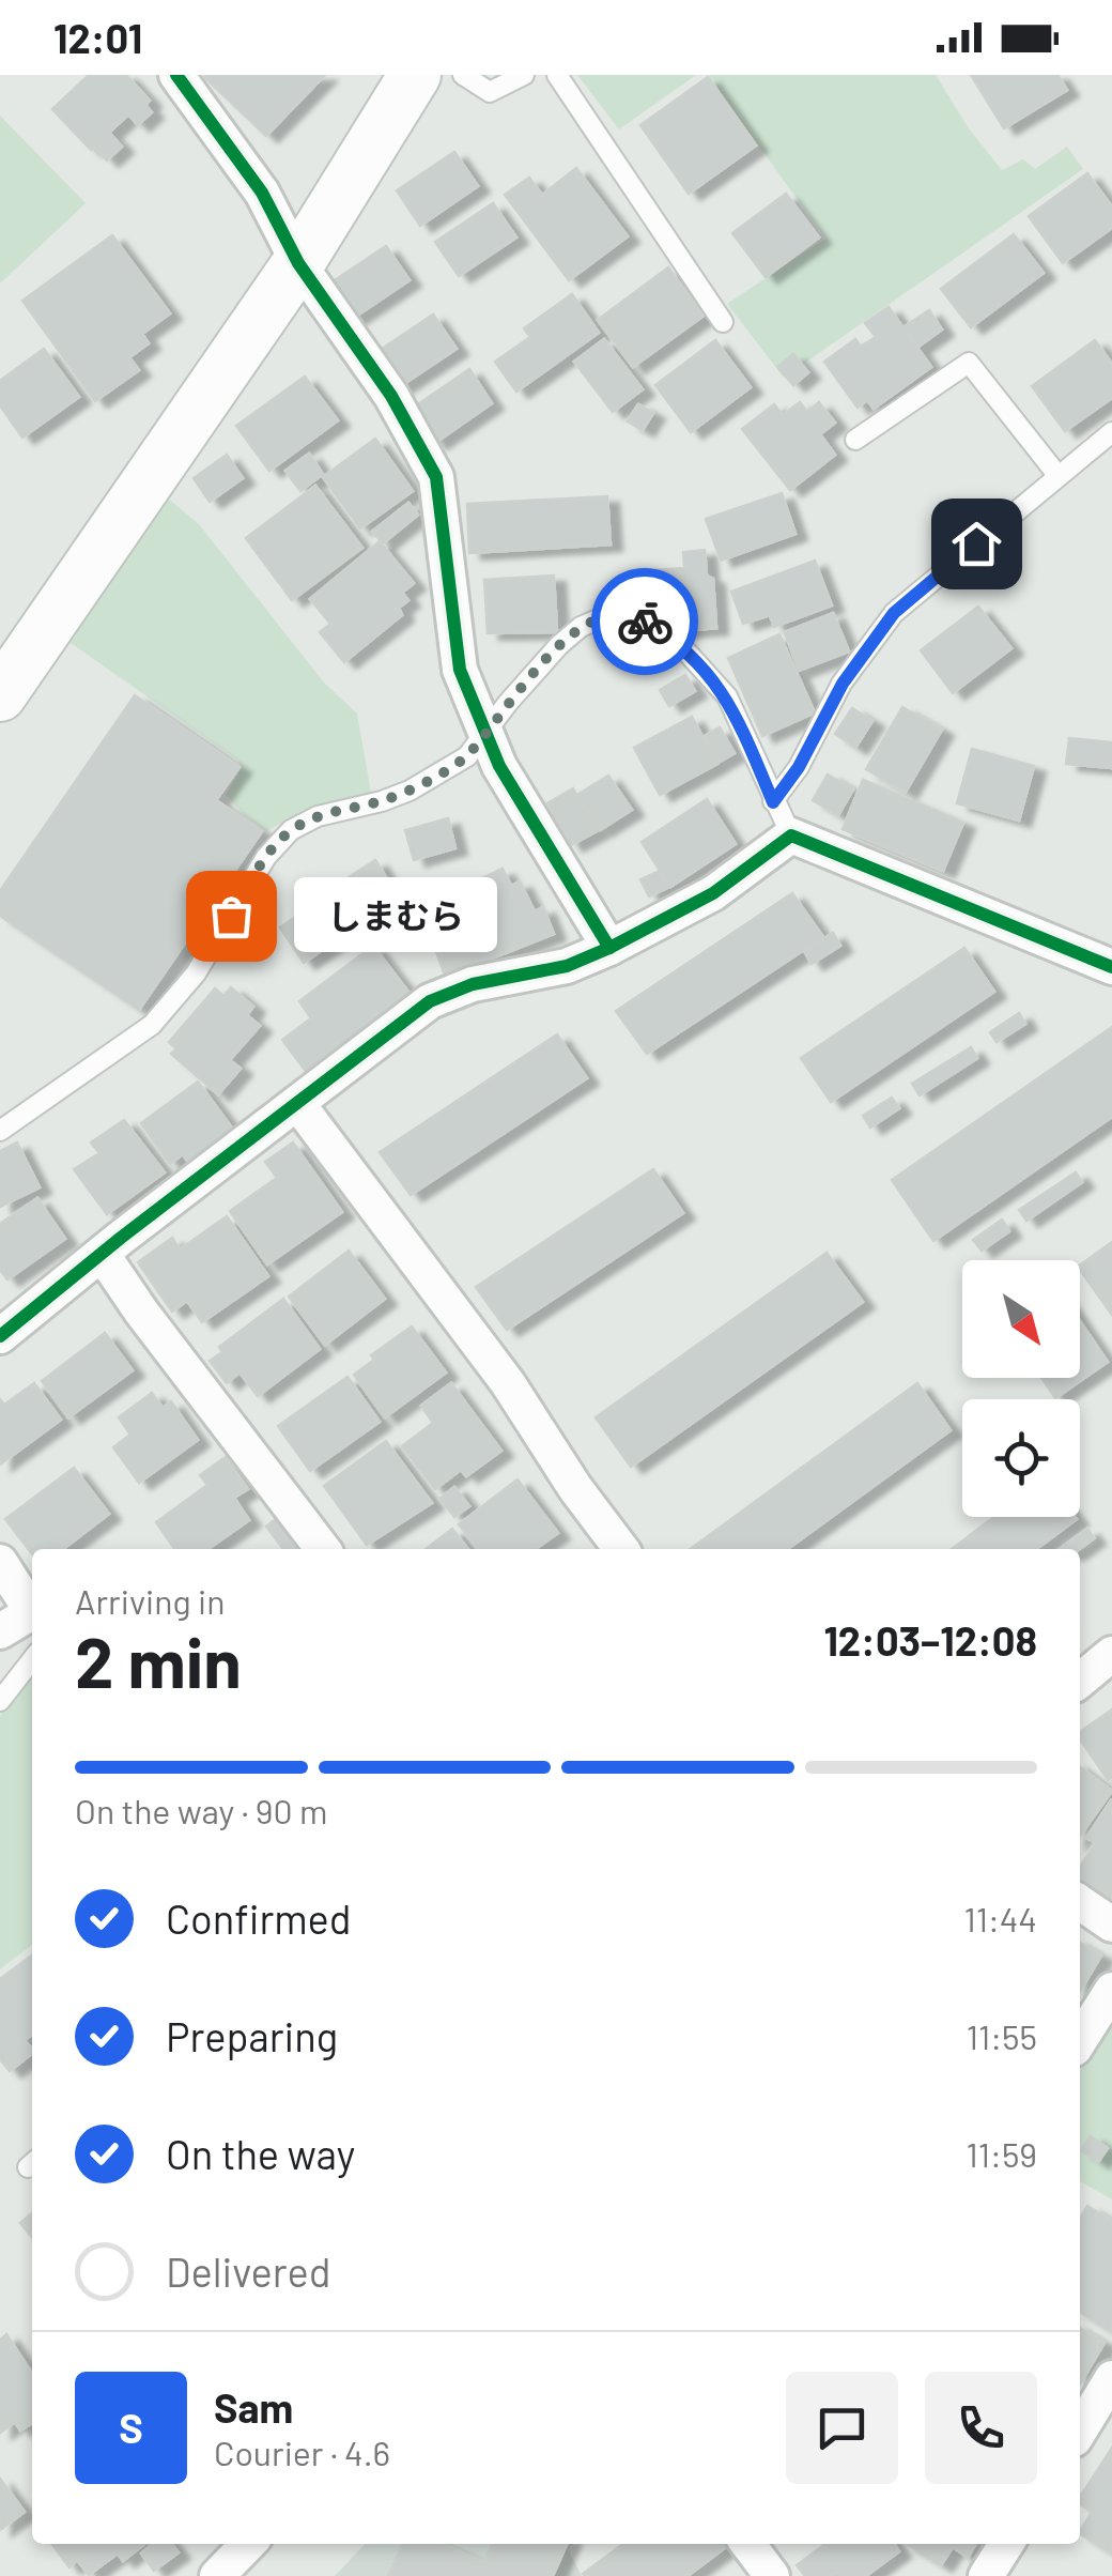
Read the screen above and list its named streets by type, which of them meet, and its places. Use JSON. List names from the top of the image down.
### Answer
{
  "places": ["しまむら"],
  "north": "bottom right",
  "page": {
    "status": "12:01",
    "bubble": "しまむら",
    "heading": ["2 min", "Arriving in", "12:03–12:08"],
    "panel": ["Sam", "Courier · 4.6"],
    "bar": "On the way · 90 m",
    "list": [
      ["Confirmed", "11:44"],
      ["Preparing", "11:55"],
      ["On the way", "11:59"],
      "Delivered"
    ],
    "round": "S"
  }
}
